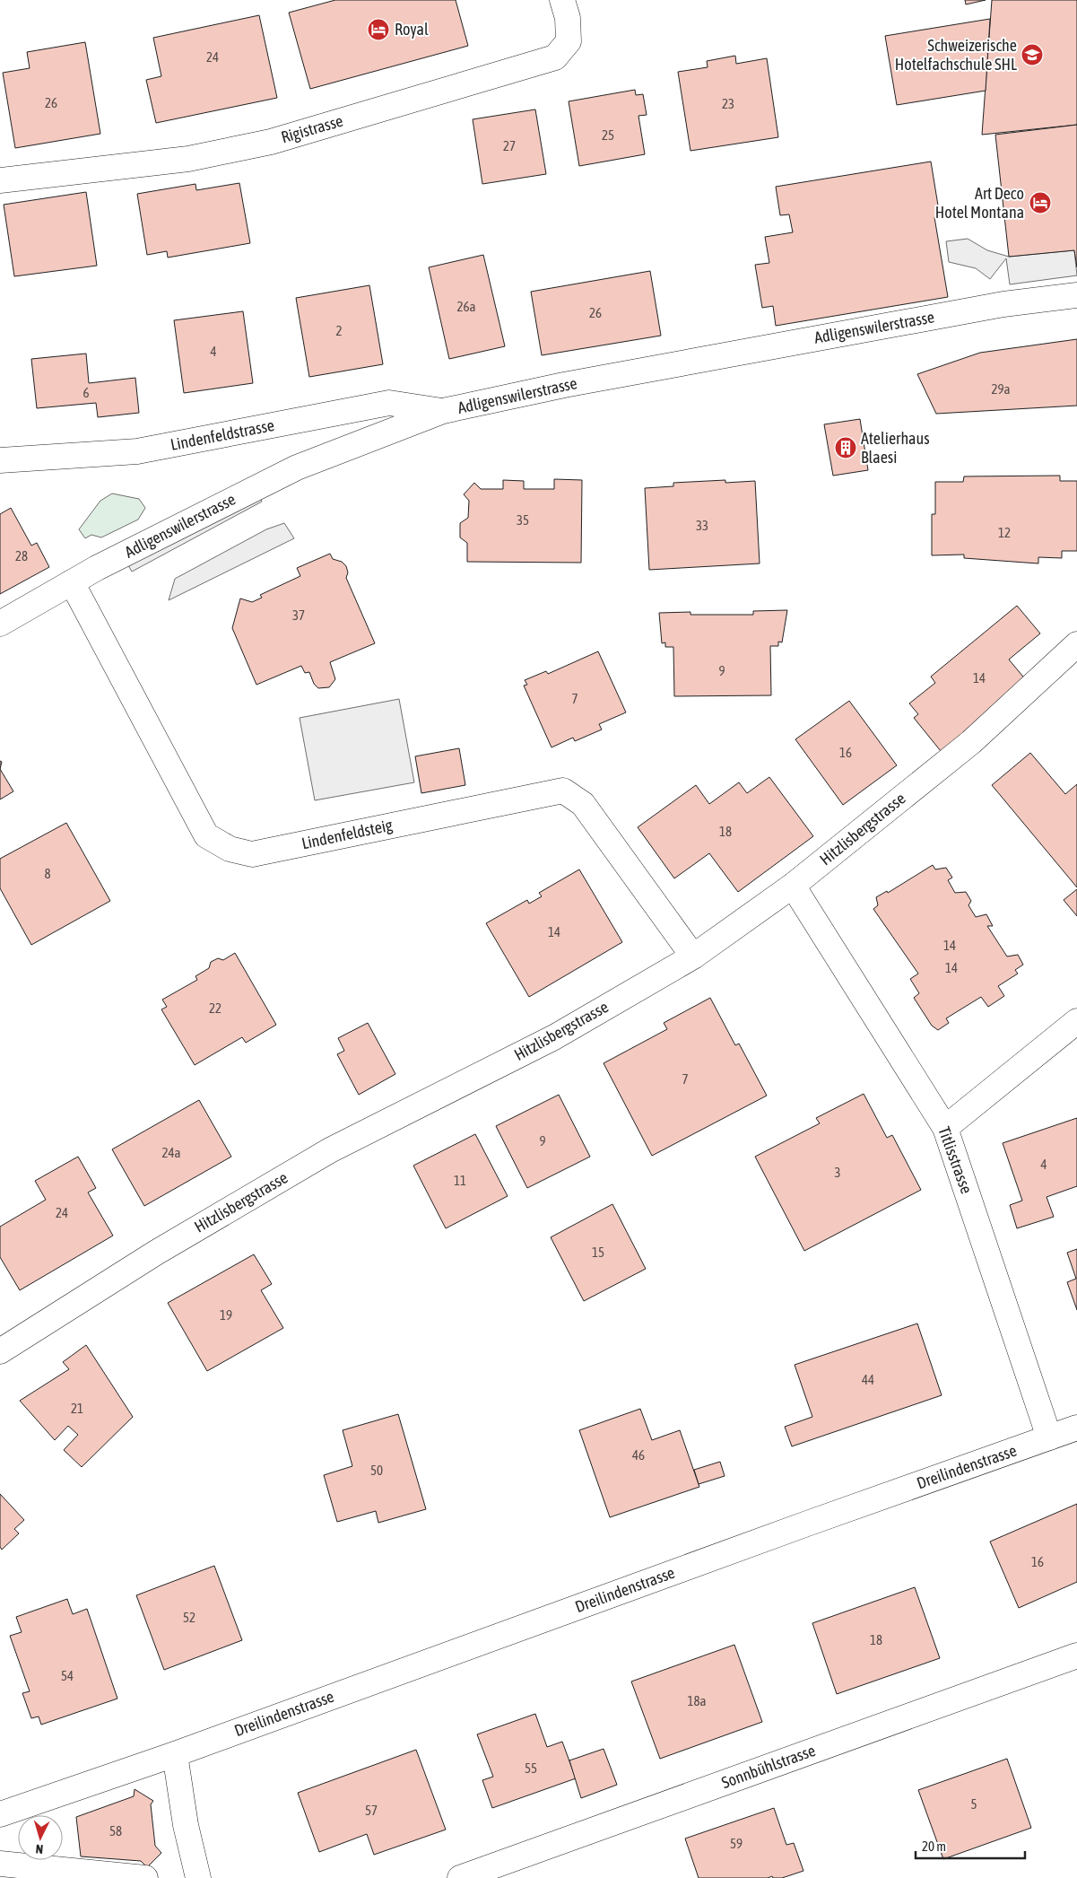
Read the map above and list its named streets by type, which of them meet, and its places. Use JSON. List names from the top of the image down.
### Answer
{
  "streets": {
    "street": [
      "Rigistrasse",
      "Adligenswilerstrasse",
      "Lindenfeldstrasse",
      "Hitzlisbergstrasse",
      "Lindenfeldsteig",
      "Titlisstrasse",
      "Dreilindenstrasse",
      "Sonnbühlstrasse"
    ]
  },
  "crossings": [
    ["Adligenswilerstrasse", "Lindenfeldstrasse"],
    ["Adligenswilerstrasse", "Lindenfeldsteig"],
    ["Hitzlisbergstrasse", "Lindenfeldsteig"],
    ["Hitzlisbergstrasse", "Titlisstrasse"],
    ["Titlisstrasse", "Dreilindenstrasse"]
  ],
  "places": {
    "hotel": ["Royal", "Art Deco Hotel Montana"],
    "school or university": ["Schweizerische Hotelfachschule SHL"],
    "building": ["Atelierhaus Blaesi"]
  },
  "house_numbers": [
    "24",
    "26",
    "23",
    "25",
    "27",
    "26a",
    "26",
    "2",
    "4",
    "29a",
    "6",
    "35",
    "33",
    "12",
    "28",
    "37",
    "9",
    "14",
    "7",
    "16",
    "18",
    "8",
    "14",
    "14",
    "14",
    "22",
    "7",
    "9",
    "24a",
    "4",
    "3",
    "11",
    "24",
    "15",
    "19",
    "44",
    "21",
    "46",
    "50",
    "16",
    "52",
    "18",
    "54",
    "18a",
    "55",
    "5",
    "57",
    "58",
    "59"
  ],
  "scale_bar": "20 m",
  "north": "bottom"
}
